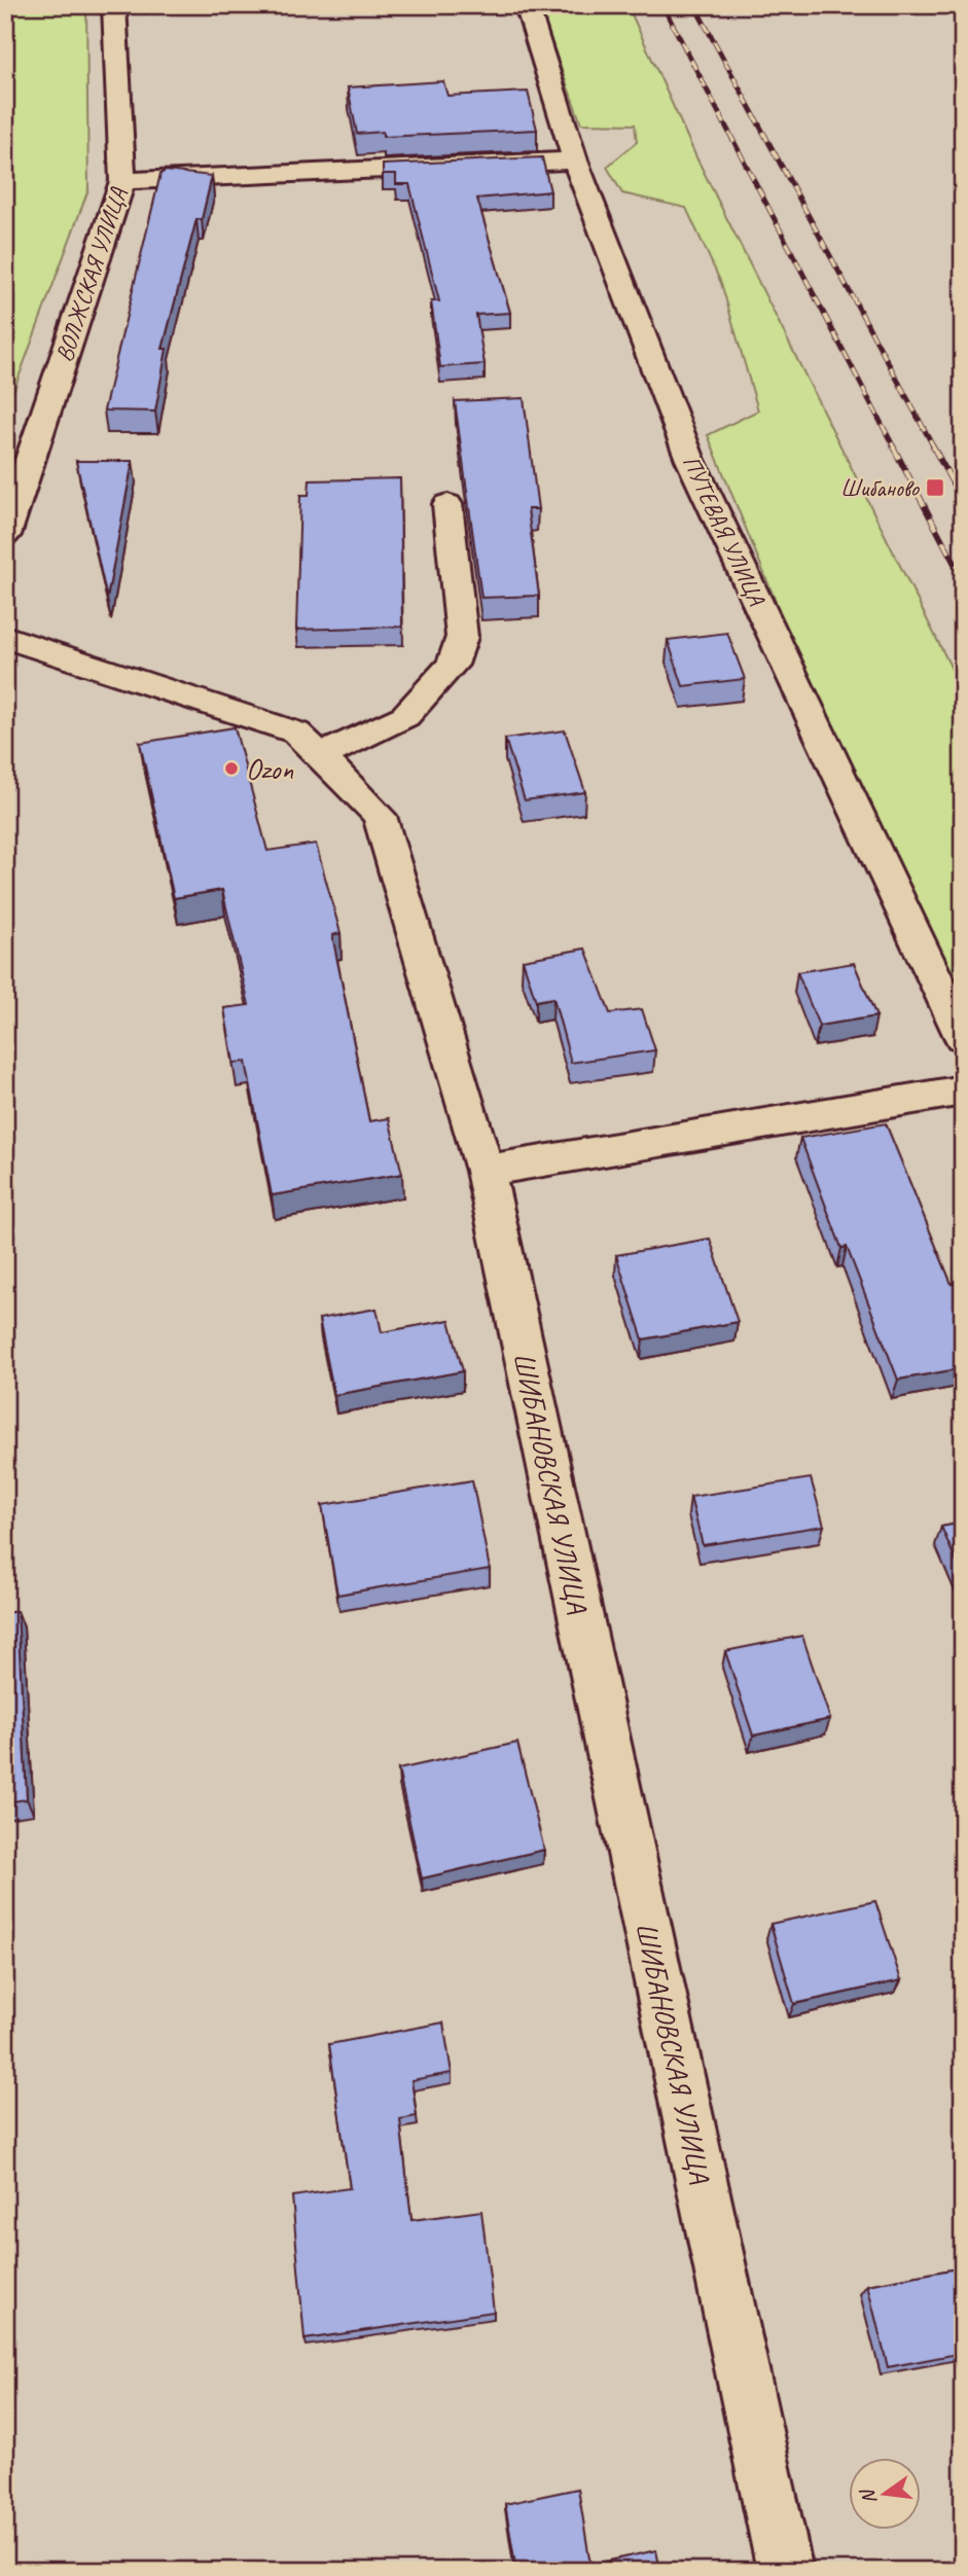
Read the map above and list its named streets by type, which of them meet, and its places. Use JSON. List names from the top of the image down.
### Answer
{
  "streets": {
    "street": ["ВОЛЖСКАЯ УЛИЦА", "ПУТЕВАЯ УЛИЦА", "ШИБАНОВСКАЯ УЛИЦА"]
  },
  "places": {
    "transit": ["Шибаново"],
    "other": ["Ozon"]
  },
  "north": "left"
}
